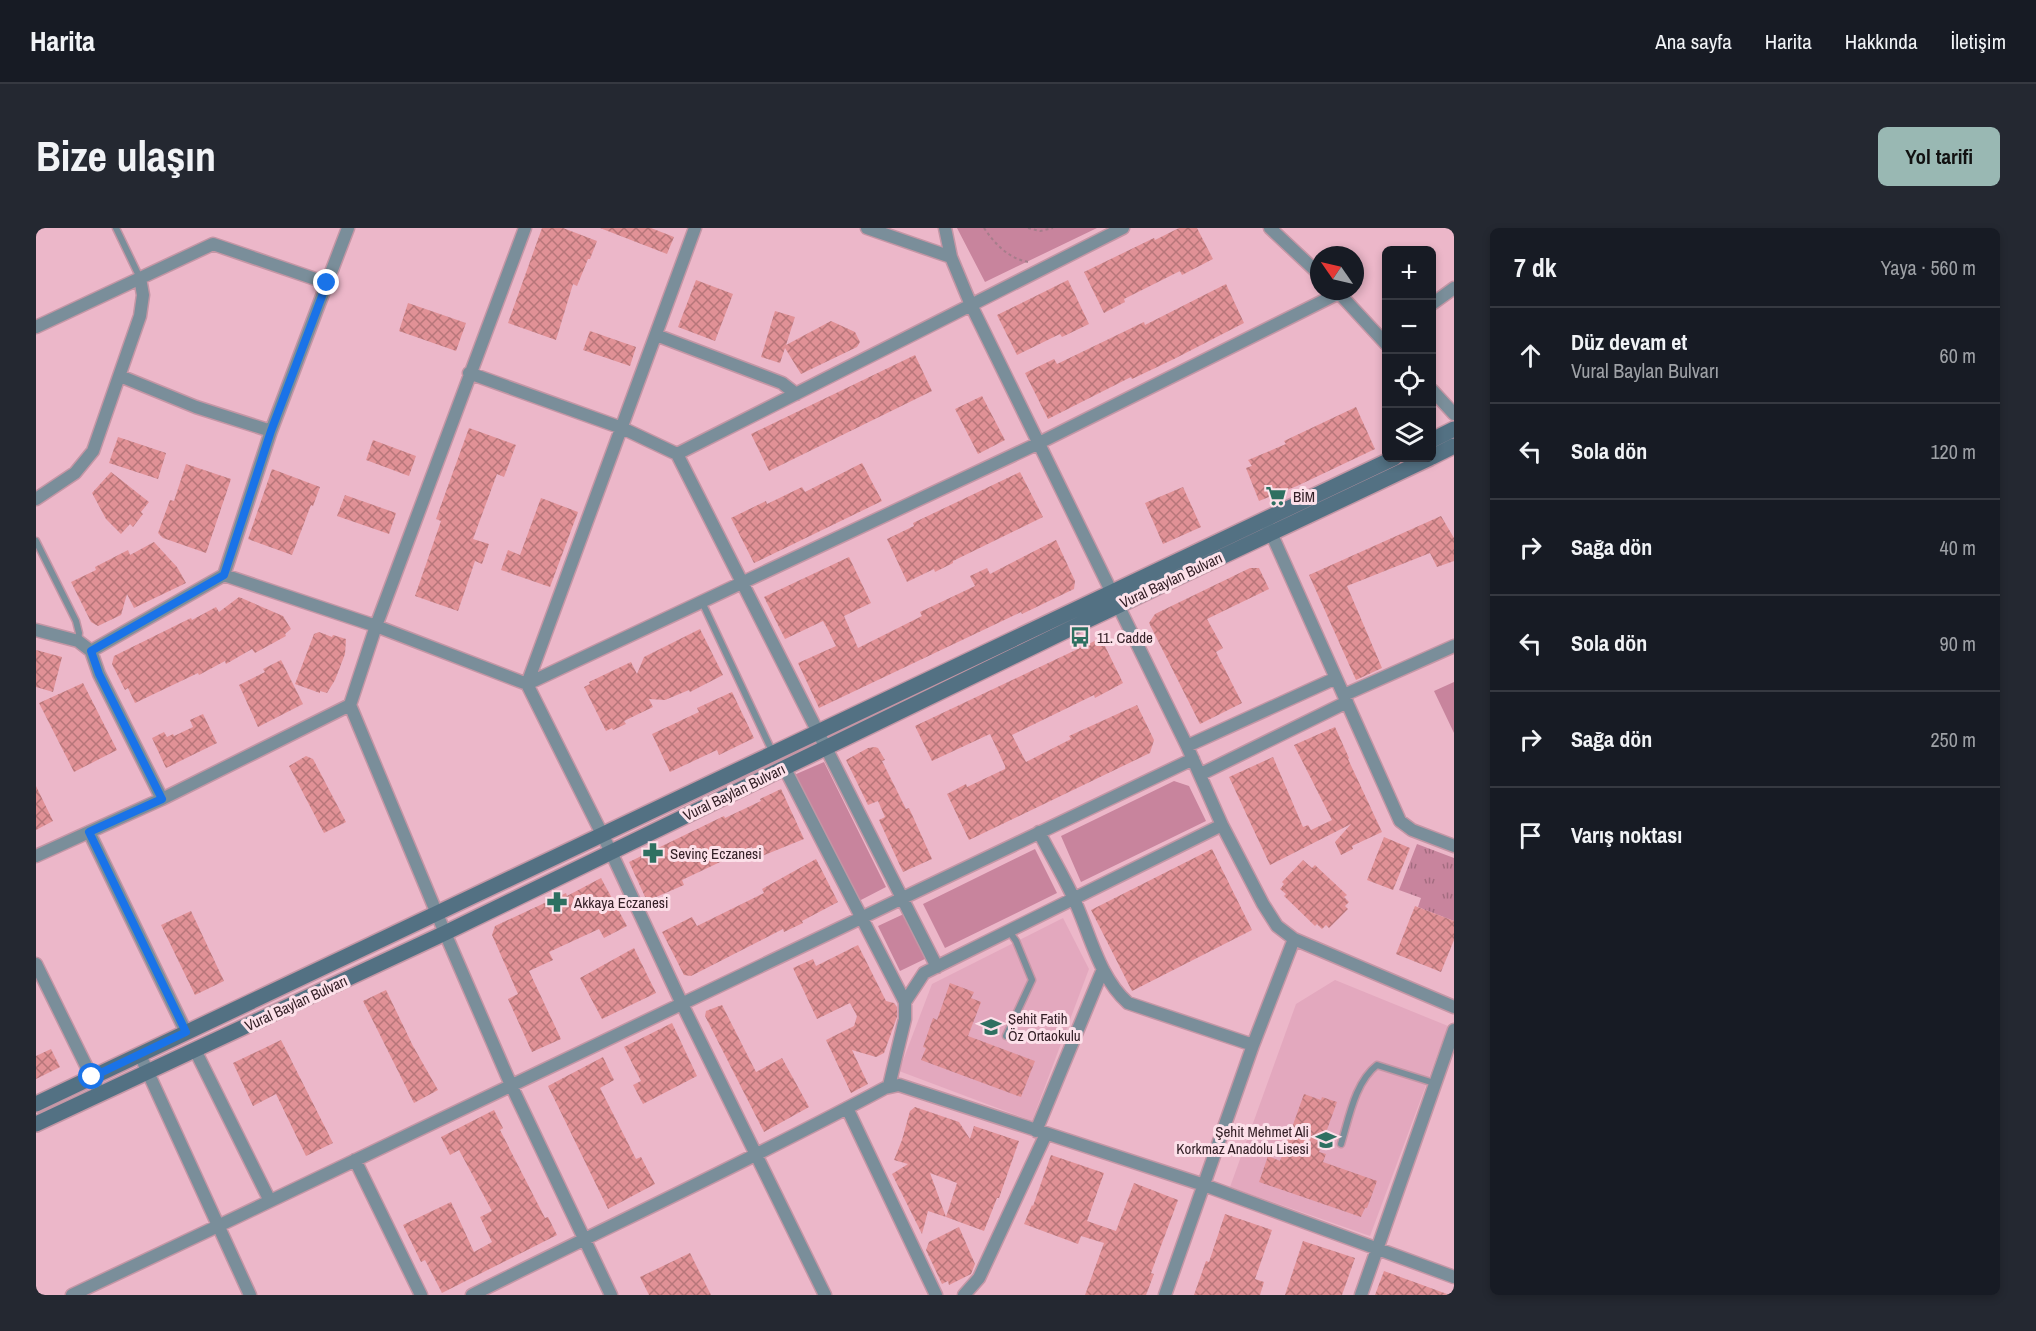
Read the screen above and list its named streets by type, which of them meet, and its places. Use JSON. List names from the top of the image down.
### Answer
{
  "streets": {
    "main road": ["Vural Baylan Bulvarı"]
  },
  "places": {
    "supermarket": ["BİM"],
    "bus stop": ["11. Cadde"],
    "pharmacy": ["Sevinç Eczanesi", "Akkaya Eczanesi"],
    "school or university": ["Şehit Fatih Öz Ortaokulu", "Şehit Mehmet Ali Korkmaz Anadolu Lisesi"]
  },
  "north": "top left",
  "page": {
    "header": "Harita",
    "nav": [
      "Ana sayfa",
      "Harita",
      "Hakkında",
      "İletişim"
    ],
    "buttons": "Yol tarifi",
    "title": "Bize ulaşın",
    "heading": ["7 dk", "Yaya · 560 m"],
    "map_buttons": ["+", "−"],
    "list": [
      ["Düz devam et", "Vural Baylan Bulvarı", "60 m"],
      ["Sola dön", "120 m"],
      ["Sağa dön", "40 m"],
      ["Sola dön", "90 m"],
      ["Sağa dön", "250 m"],
      "Varış noktası"
    ]
  }
}
